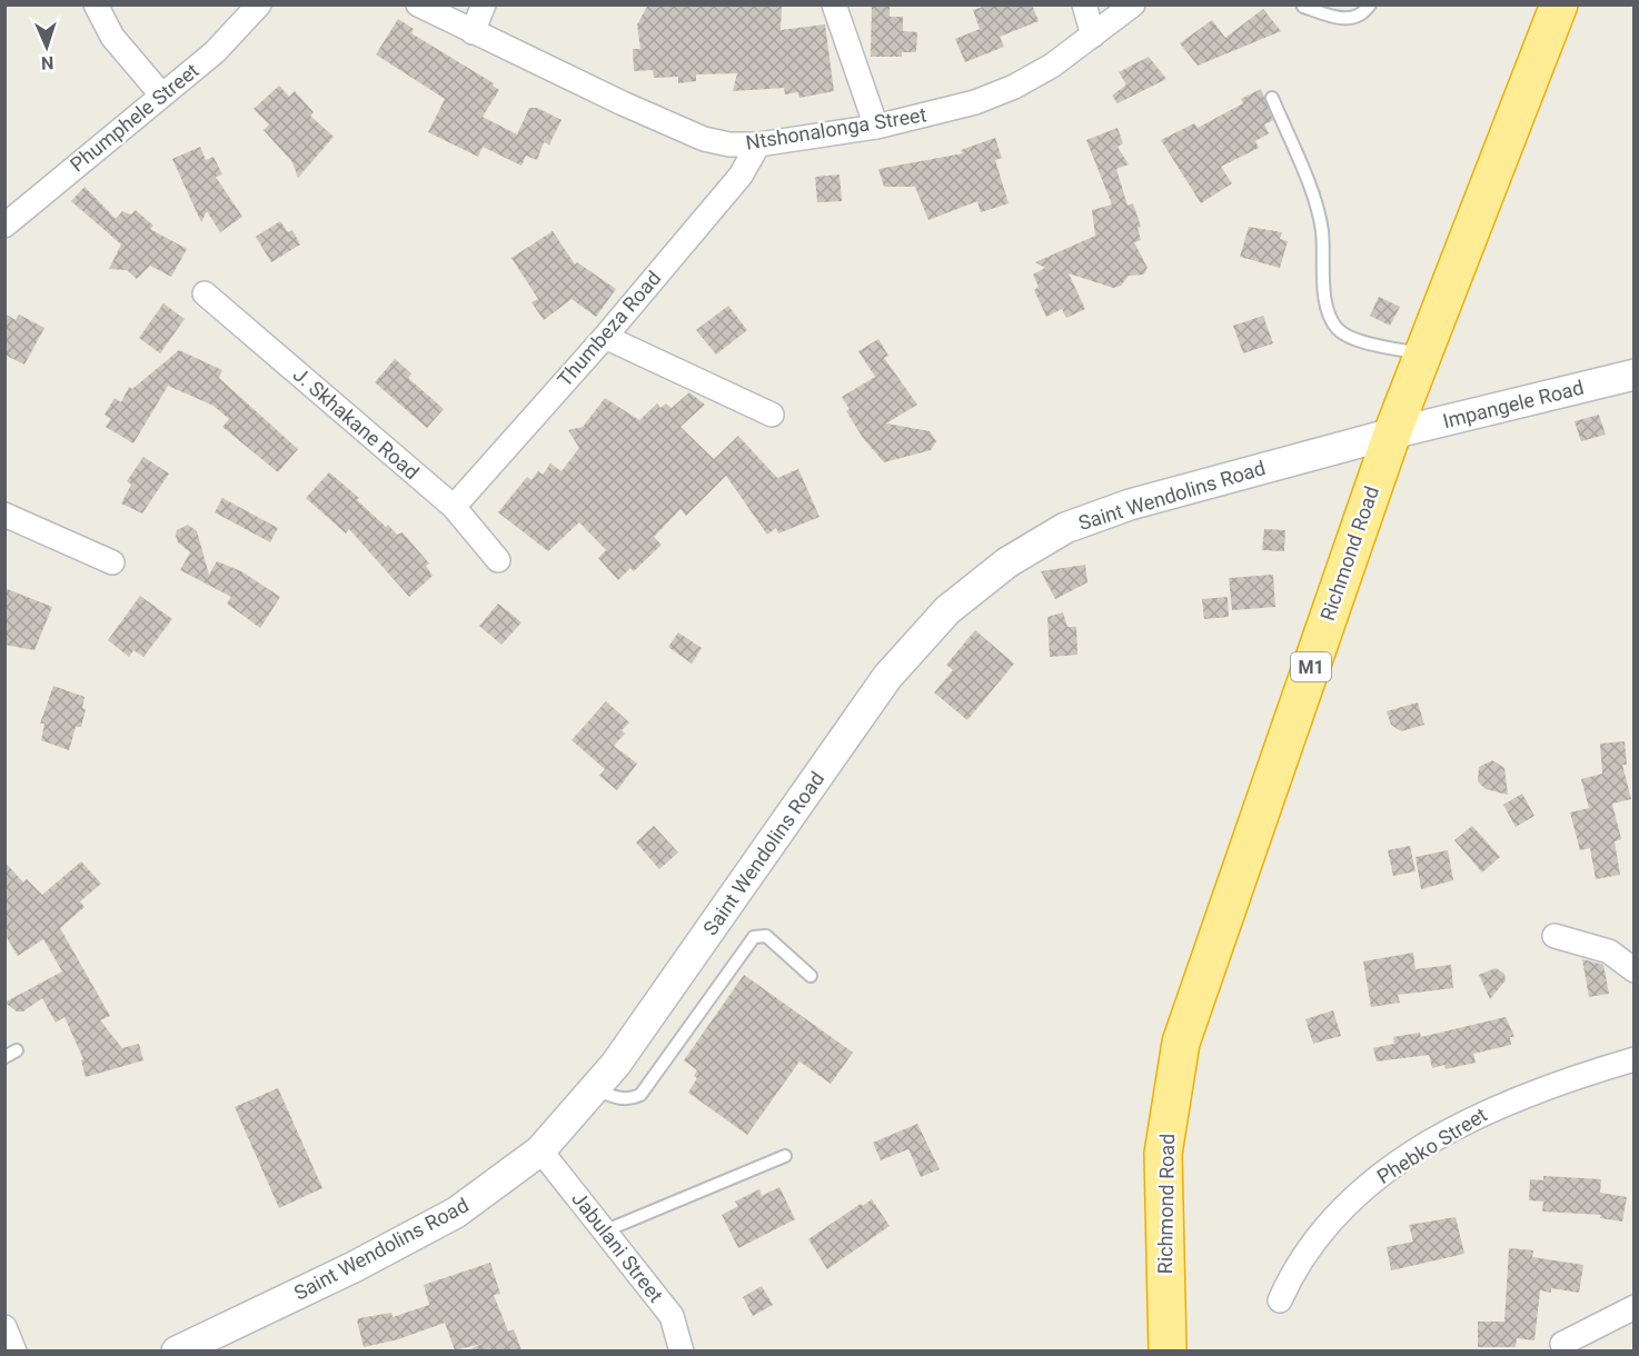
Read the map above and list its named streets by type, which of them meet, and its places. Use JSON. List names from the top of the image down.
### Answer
{
  "streets": {
    "highway": ["Richmond Road", "M1"],
    "street": [
      "Phumphele Street",
      "Ntshonalonga Street",
      "Thumbeza Road",
      "Impangele Road",
      "J. Skhakane Road",
      "Saint Wendolins Road",
      "Phebko Street",
      "Jabulani Street"
    ]
  },
  "crossings": [
    ["Ntshonalonga Street", "Thumbeza Road"],
    ["Thumbeza Road", "J. Skhakane Road"],
    ["Impangele Road", "Saint Wendolins Road"],
    ["Impangele Road", "Richmond Road"],
    ["Saint Wendolins Road", "Richmond Road"],
    ["Saint Wendolins Road", "Jabulani Street"]
  ],
  "north": "bottom"
}
